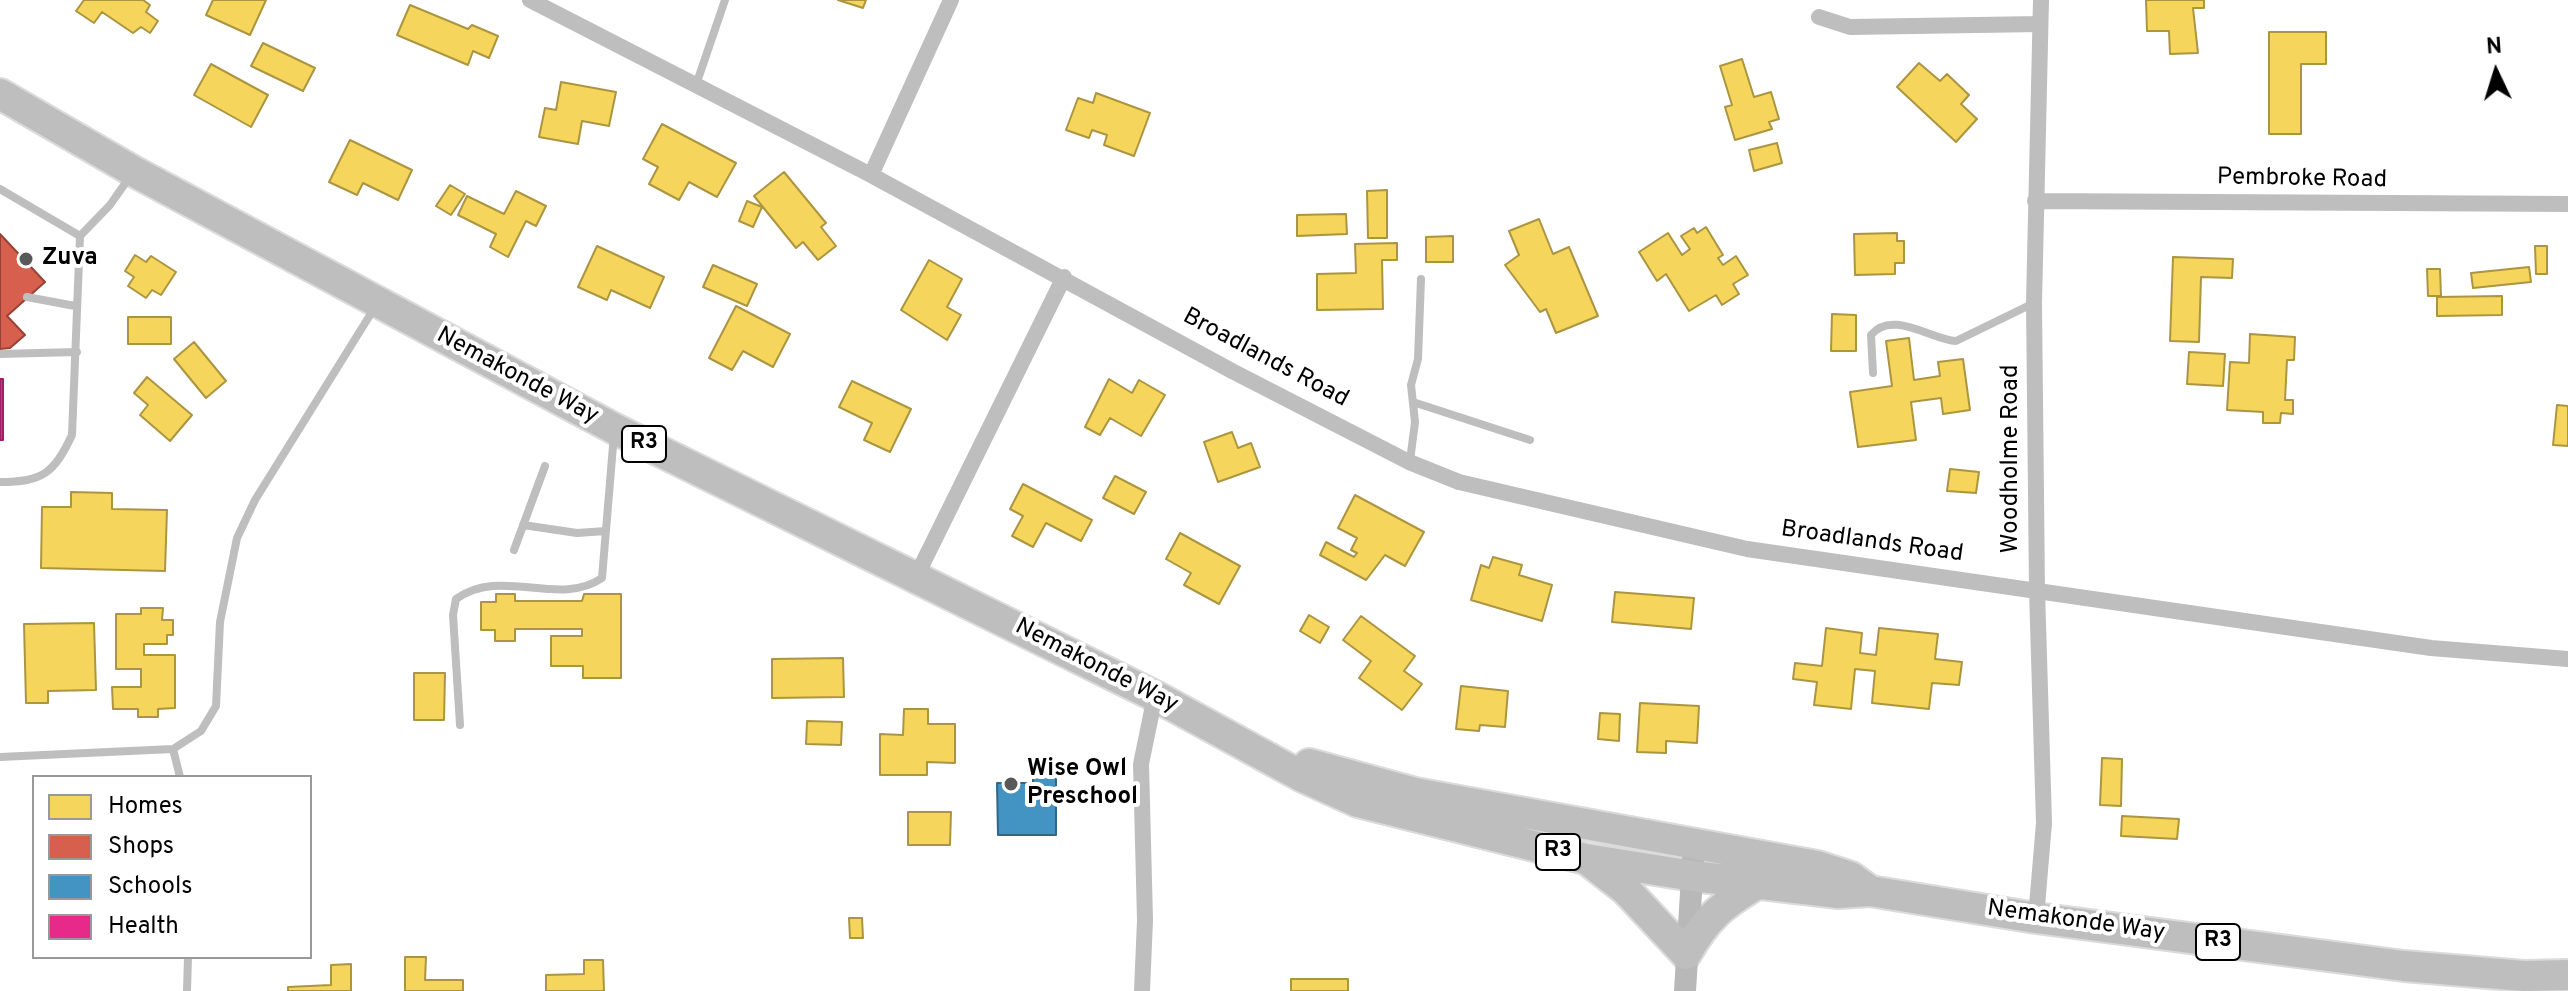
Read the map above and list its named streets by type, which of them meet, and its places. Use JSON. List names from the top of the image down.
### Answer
{
  "streets": {
    "highway": ["Nemakonde Way", "R3"],
    "street": ["Pembroke Road", "Broadlands Road", "Woodholme Road"]
  },
  "crossings": [
    ["Pembroke Road", "Woodholme Road"],
    ["Broadlands Road", "Woodholme Road"],
    ["Nemakonde Way", "Woodholme Road"]
  ],
  "places": ["Zuva", "Wise Owl Preschool"],
  "legend": [
    "Homes",
    "Shops",
    "Schools",
    "Health"
  ],
  "north": "top"
}
